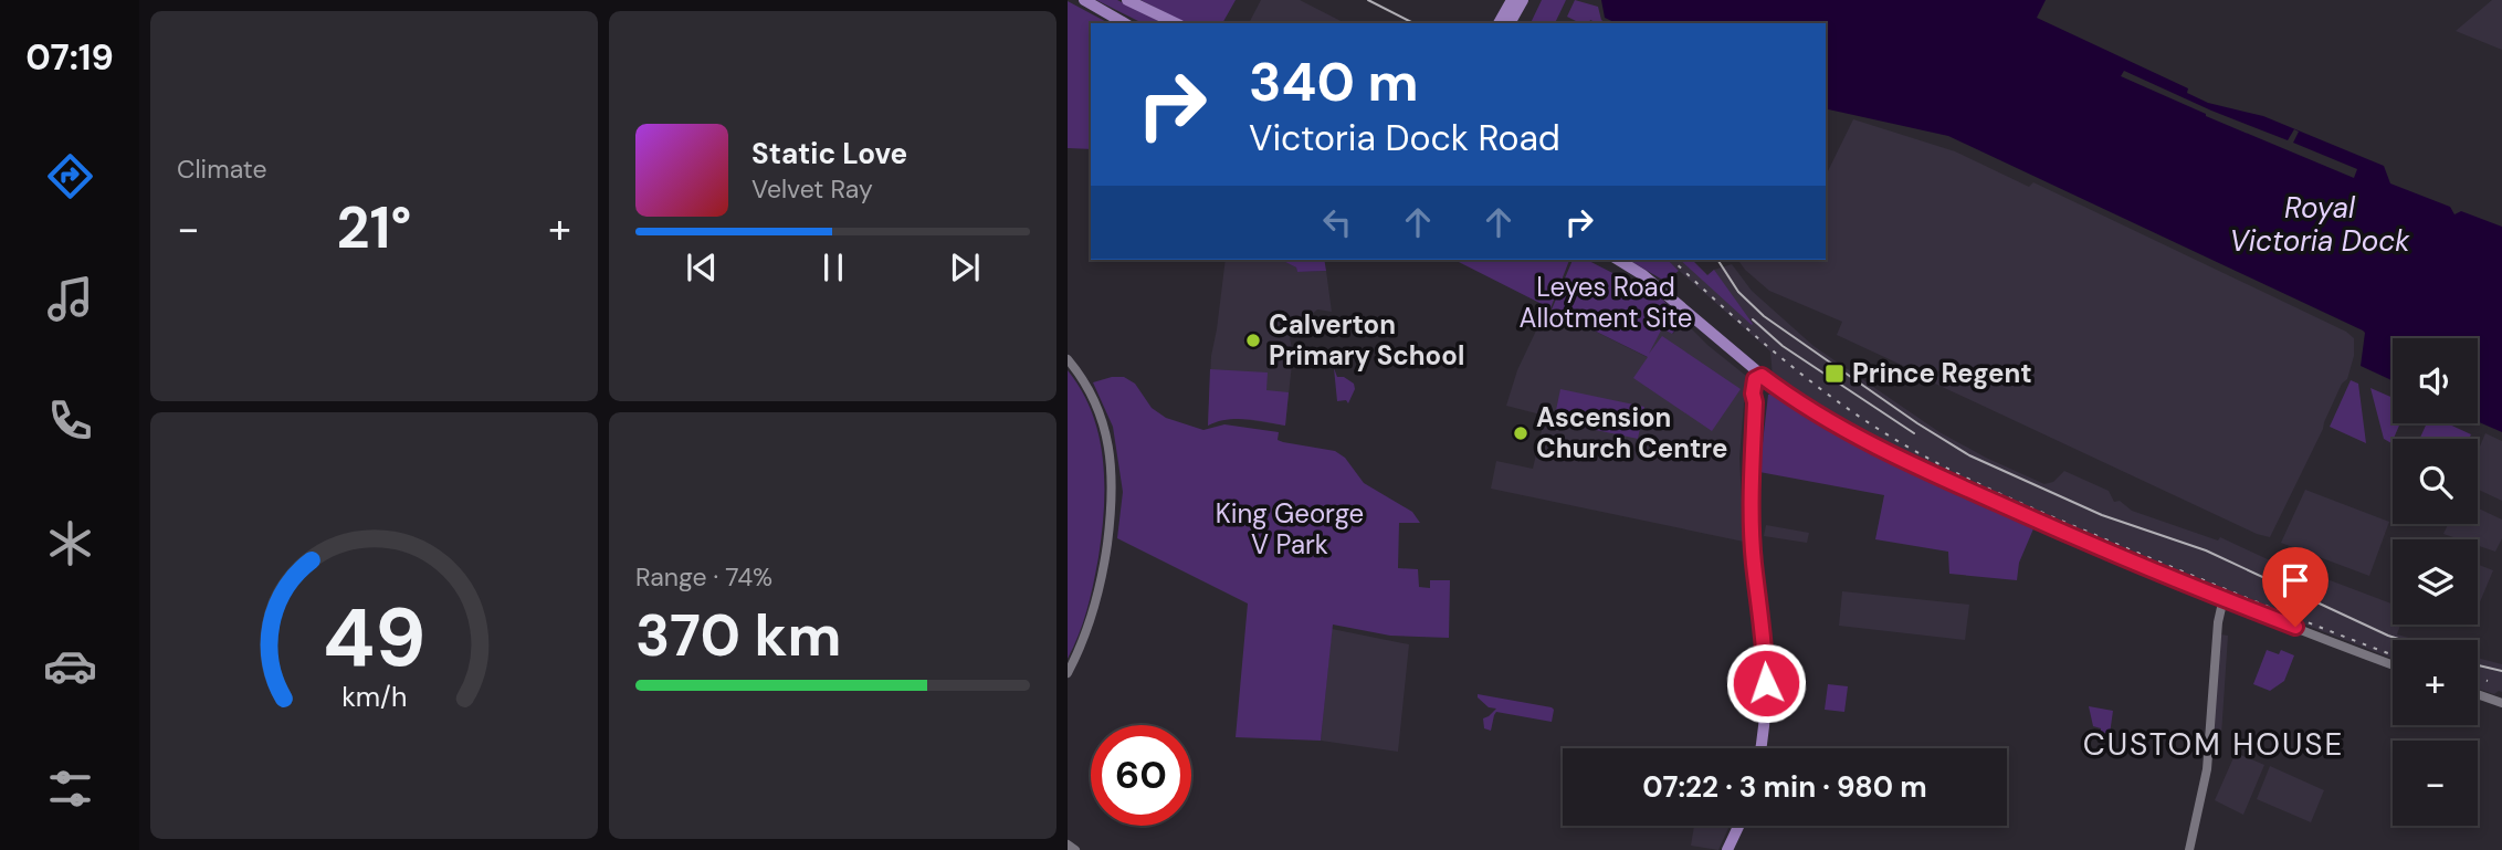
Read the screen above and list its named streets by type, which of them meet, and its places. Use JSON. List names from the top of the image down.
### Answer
{
  "districts": ["CUSTOM HOUSE"],
  "water": ["Royal Victoria Dock"],
  "parks": ["Leyes Road Allotment Site", "King George V Park"],
  "places": {
    "other": ["Calverton Primary School", "Ascension Church Centre"],
    "transit": ["Prince Regent"]
  },
  "page": {
    "tabs": "07:19",
    "tile": [
      "Climate",
      ["Range · 74%", "370 km"]
    ],
    "turn": ["340 m", "Victoria Dock Road"],
    "song": ["Static Love", "Velvet Ray"],
    "heat": ["−", "21°", "+"],
    "map_buttons": ["+", "−"],
    "limit": "60",
    "trip": "07:22 · 3 min · 980 m",
    "gauge": ["49", "km/h"]
  }
}
